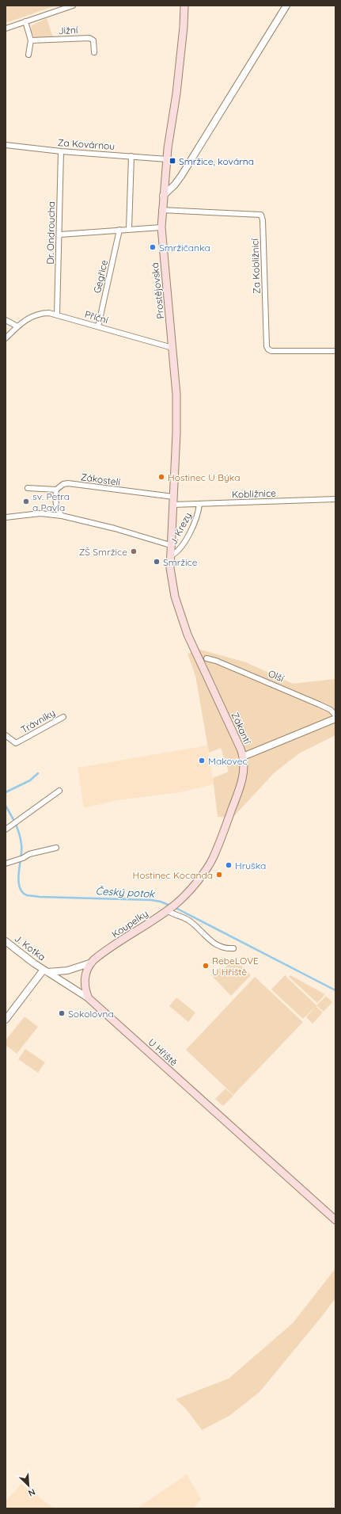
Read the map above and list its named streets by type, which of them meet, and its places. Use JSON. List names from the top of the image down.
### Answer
{
  "streets": {
    "main road": [
      "Prostějovská",
      "Zákantí",
      "Koupelky",
      "U Hřiště"
    ],
    "street": [
      "Jižní",
      "Za Kovárnou",
      "Dr. Ondroucha",
      "Za Kobližnicí",
      "Gegřice",
      "Příční",
      "Zákostelí",
      "Kobližnice",
      "J. Krezy",
      "Olší",
      "Trávníky",
      "J. Kotka"
    ]
  },
  "crossings": [
    ["Za Kovárnou", "Dr. Ondroucha"],
    ["Za Kovárnou", "Prostějovská"],
    ["Dr. Ondroucha", "Příční"],
    ["Za Kobližnicí", "Prostějovská"],
    ["Gegřice", "Příční"],
    ["Prostějovská", "Příční"],
    ["Prostějovská", "Zákostelí"],
    ["Prostějovská", "Kobližnice"],
    ["Prostějovská", "J. Krezy"],
    ["Prostějovská", "Zákantí"],
    ["Zákostelí", "Kobližnice"],
    ["Kobližnice", "J. Krezy"],
    ["J. Krezy", "Zákantí"],
    ["Zákantí", "Koupelky"],
    ["Koupelky", "J. Kotka"],
    ["Koupelky", "U Hřiště"]
  ],
  "water": ["Český potok"],
  "places": {
    "transit": ["Smržice, kovárna"],
    "other": [
      "Smržičanka",
      "Hostinec U Býka",
      "sv. Petra a Pavla",
      "ZŠ Smržice",
      "Smržice",
      "Makovec",
      "Hruška",
      "Hostinec Kocanda",
      "RebeLOVE U Hřiště",
      "Sokolovna"
    ]
  },
  "north": "bottom right"
}
